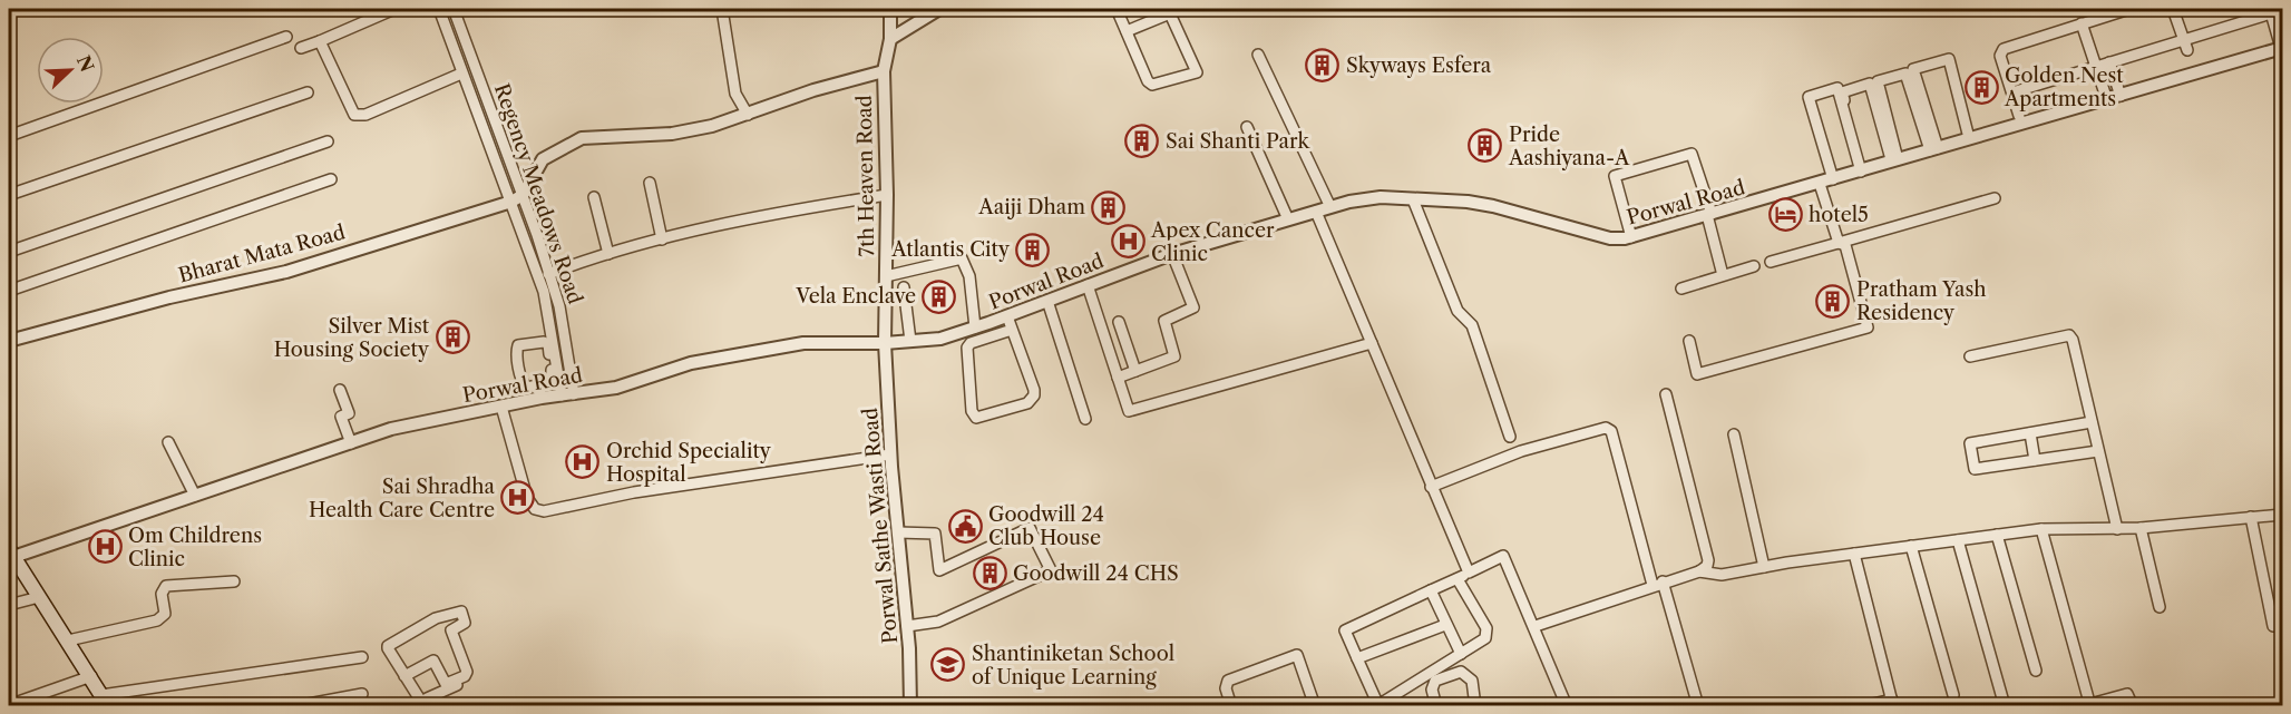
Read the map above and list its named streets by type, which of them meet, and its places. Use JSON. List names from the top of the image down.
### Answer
{
  "streets": {
    "street": [
      "7th Heaven Road",
      "Regency Meadows Road",
      "Porwal Road",
      "Bharat Mata Road",
      "Porwal Sathe Wasti Road"
    ]
  },
  "crossings": [
    ["7th Heaven Road", "Porwal Road"],
    ["7th Heaven Road", "Porwal Sathe Wasti Road"],
    ["Regency Meadows Road", "Porwal Road"],
    ["Regency Meadows Road", "Bharat Mata Road"],
    ["Porwal Road", "Porwal Sathe Wasti Road"]
  ],
  "places": {
    "building": [
      "Skyways Esfera",
      "Golden Nest Apartments",
      "Sai Shanti Park",
      "Pride Aashiyana-A",
      "Aaiji Dham",
      "Atlantis City",
      "Vela Enclave",
      "Pratham Yash Residency",
      "Silver Mist Housing Society",
      "Goodwill 24 CHS"
    ],
    "hotel": ["hotel5"],
    "hospital": [
      "Apex Cancer Clinic",
      "Orchid Speciality Hospital",
      "Sai Shradha Health Care Centre",
      "Om Childrens Clinic"
    ],
    "public building": ["Goodwill 24 Club House"],
    "school or university": ["Shantiniketan School of Unique Learning"]
  },
  "north": "top right"
}
